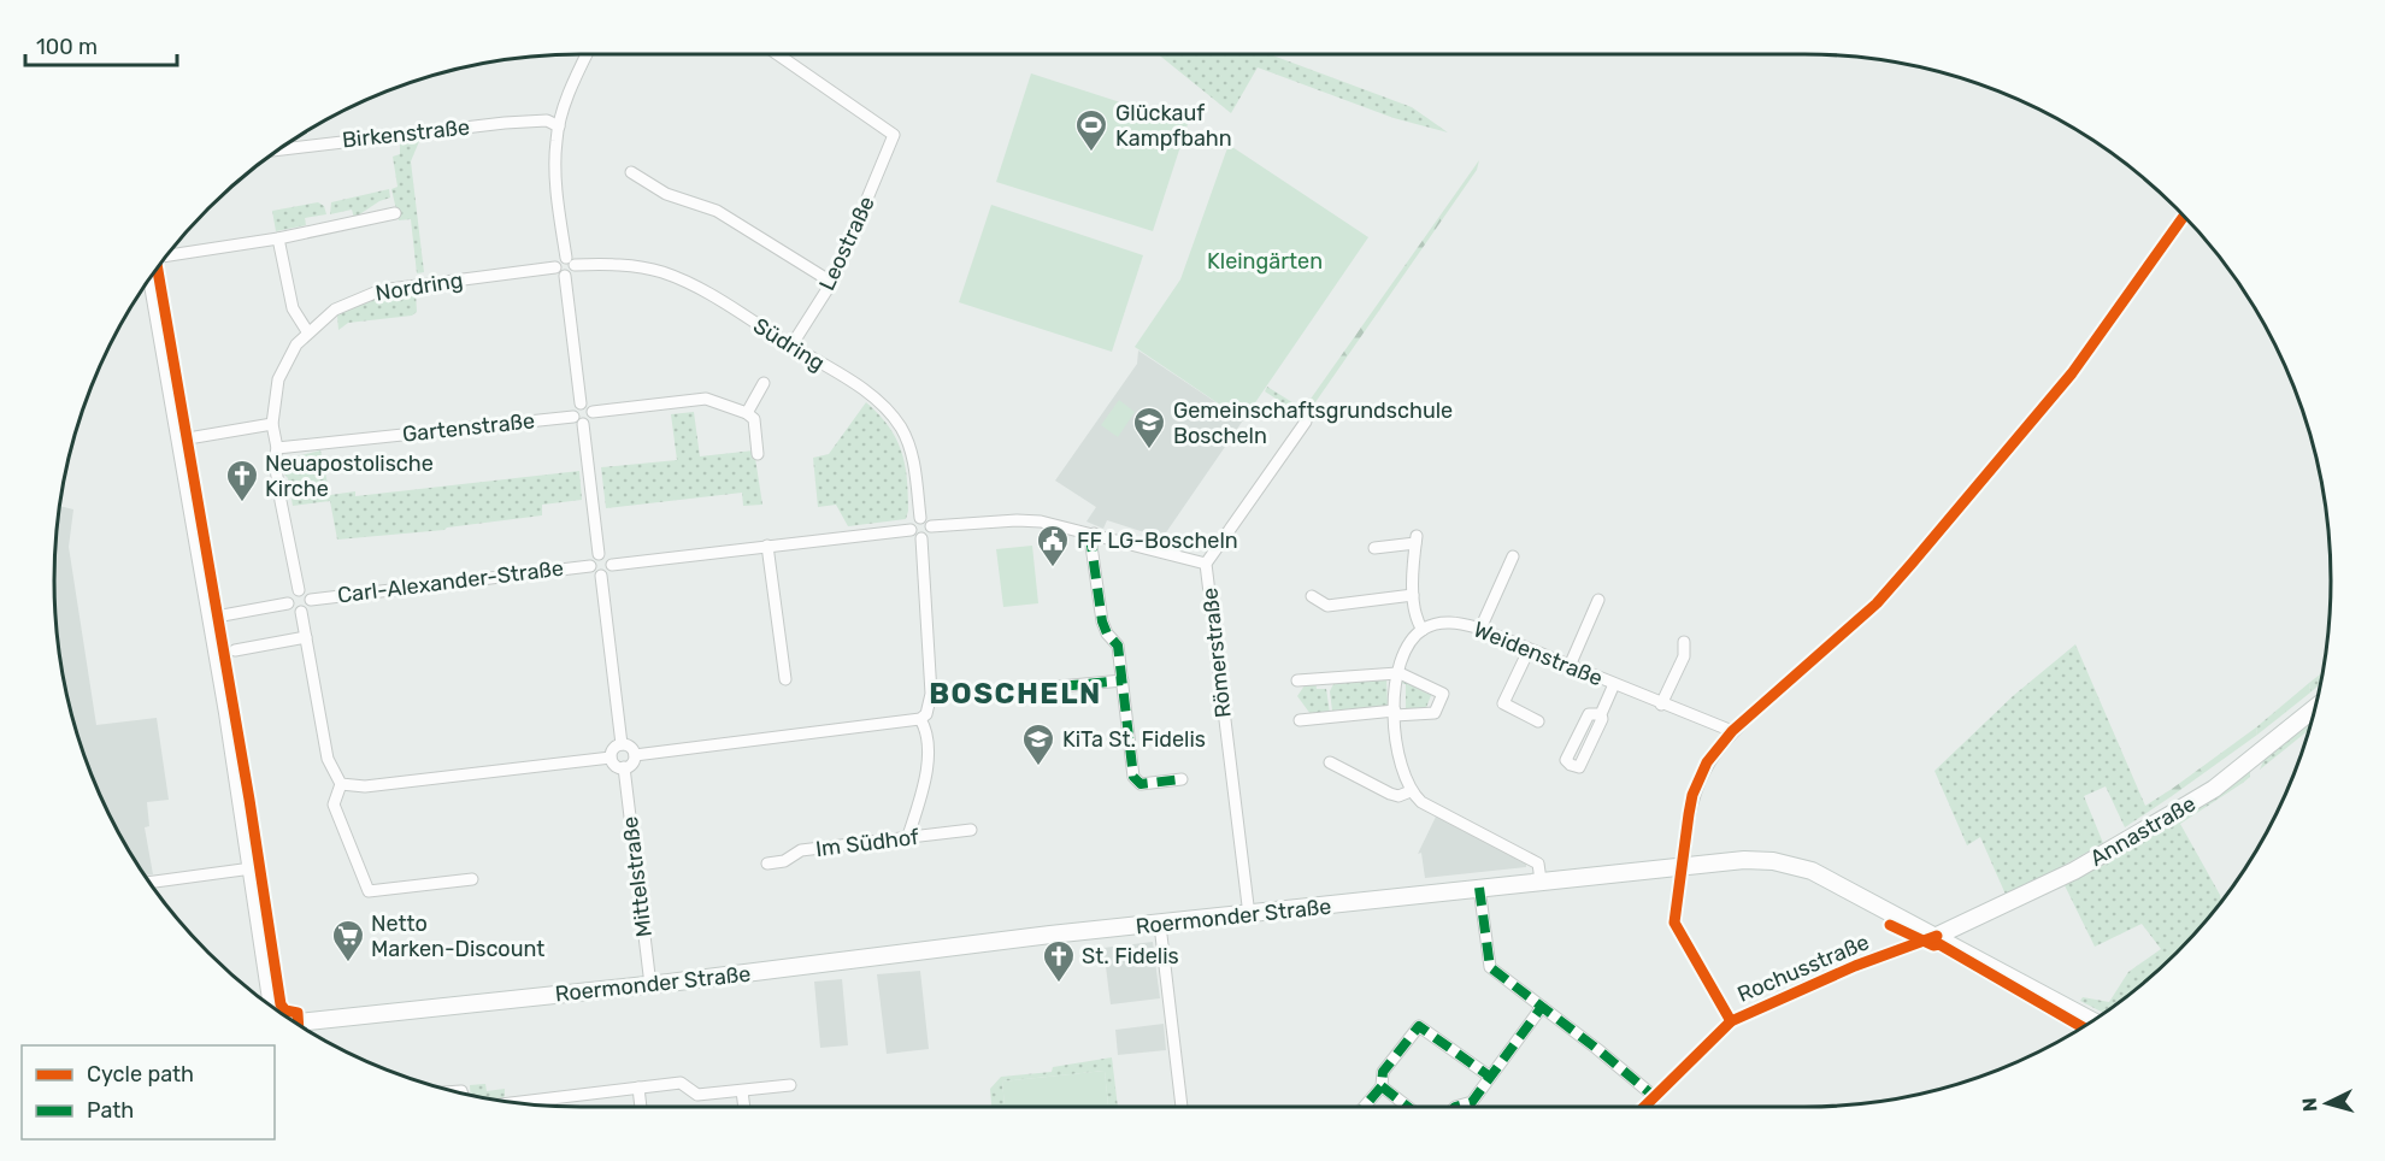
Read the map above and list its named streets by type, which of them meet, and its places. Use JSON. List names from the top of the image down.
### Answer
{
  "streets": {
    "main road": ["Annastraße", "Roermonder Straße"],
    "street": [
      "Birkenstraße",
      "Leostraße",
      "Nordring",
      "Südring",
      "Gartenstraße",
      "Carl-Alexander-Straße",
      "Römerstraße",
      "Weidenstraße",
      "Im Südhof",
      "Mittelstraße",
      "Rochusstraße"
    ]
  },
  "crossings": [
    ["Leostraße", "Südring"],
    ["Nordring", "Südring"],
    ["Nordring", "Gartenstraße"],
    ["Nordring", "Carl-Alexander-Straße"],
    ["Römerstraße", "Roermonder Straße"],
    ["Annastraße", "Roermonder Straße"],
    ["Annastraße", "Rochusstraße"],
    ["Mittelstraße", "Roermonder Straße"],
    ["Roermonder Straße", "Rochusstraße"]
  ],
  "districts": ["BOSCHELN"],
  "parks": ["Kleingärten"],
  "places": {
    "sports": ["Glückauf Kampfbahn"],
    "school or university": ["Gemeinschaftsgrundschule Boscheln", "KiTa St. Fidelis"],
    "church": ["Neuapostolische Kirche", "St. Fidelis"],
    "public building": ["FF LG-Boscheln"],
    "supermarket": ["Netto Marken-Discount"]
  },
  "legend": ["Cycle path", "Path"],
  "scale_bar": "100 m",
  "north": "left"
}
